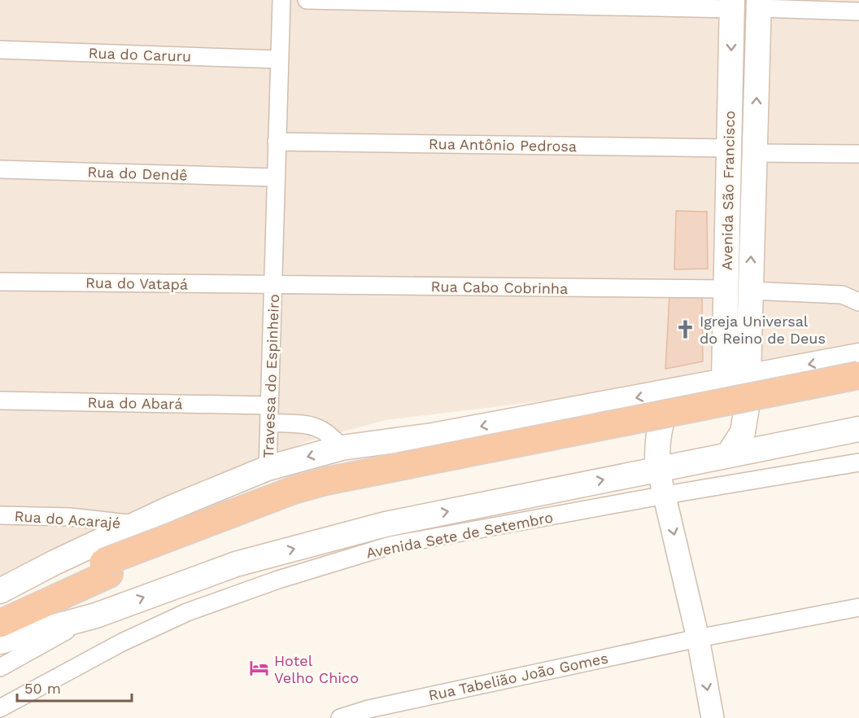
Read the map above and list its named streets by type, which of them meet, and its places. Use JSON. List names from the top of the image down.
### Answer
{
  "streets": {
    "main road": ["Avenida São Francisco", "Avenida Sete de Setembro"],
    "street": [
      "Rua do Caruru",
      "Rua Antônio Pedrosa",
      "Rua do Dendê",
      "Rua do Vatapá",
      "Rua Cabo Cobrinha",
      "Travessa do Espinheiro",
      "Rua do Abará",
      "Rua do Acarajé",
      "Rua Tabelião João Gomes"
    ]
  },
  "crossings": [
    ["Rua Antônio Pedrosa", "Avenida São Francisco"],
    ["Avenida São Francisco", "Rua Cabo Cobrinha"],
    ["Avenida São Francisco", "Avenida Sete de Setembro"],
    ["Rua do Vatapá", "Rua Cabo Cobrinha"],
    ["Rua do Vatapá", "Travessa do Espinheiro"],
    ["Rua Cabo Cobrinha", "Travessa do Espinheiro"],
    ["Travessa do Espinheiro", "Rua do Abará"]
  ],
  "places": {
    "church": ["Igreja Universal do Reino de Deus"],
    "hotel": ["Hotel Velho Chico"]
  },
  "scale_bar": "50 m"
}
